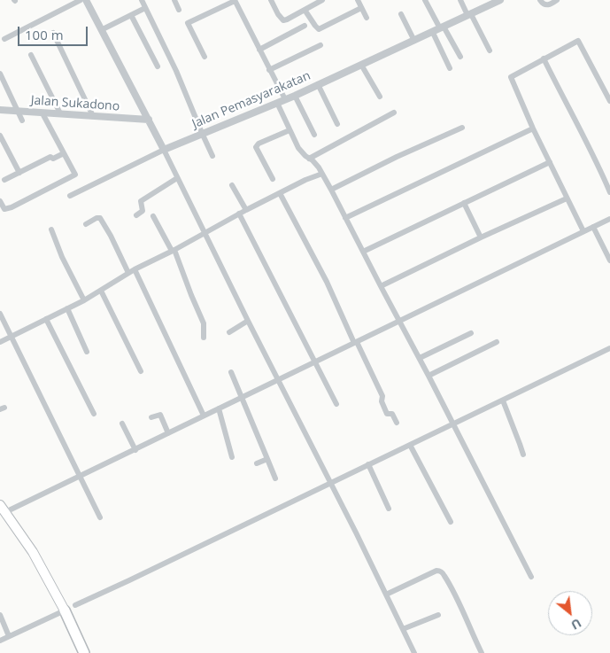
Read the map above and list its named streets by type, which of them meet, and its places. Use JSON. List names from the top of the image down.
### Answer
{
  "streets": {
    "street": ["Jalan Pemasyarakatan", "Jalan Sukadono"]
  },
  "scale_bar": "100 m",
  "north": "bottom right"
}
